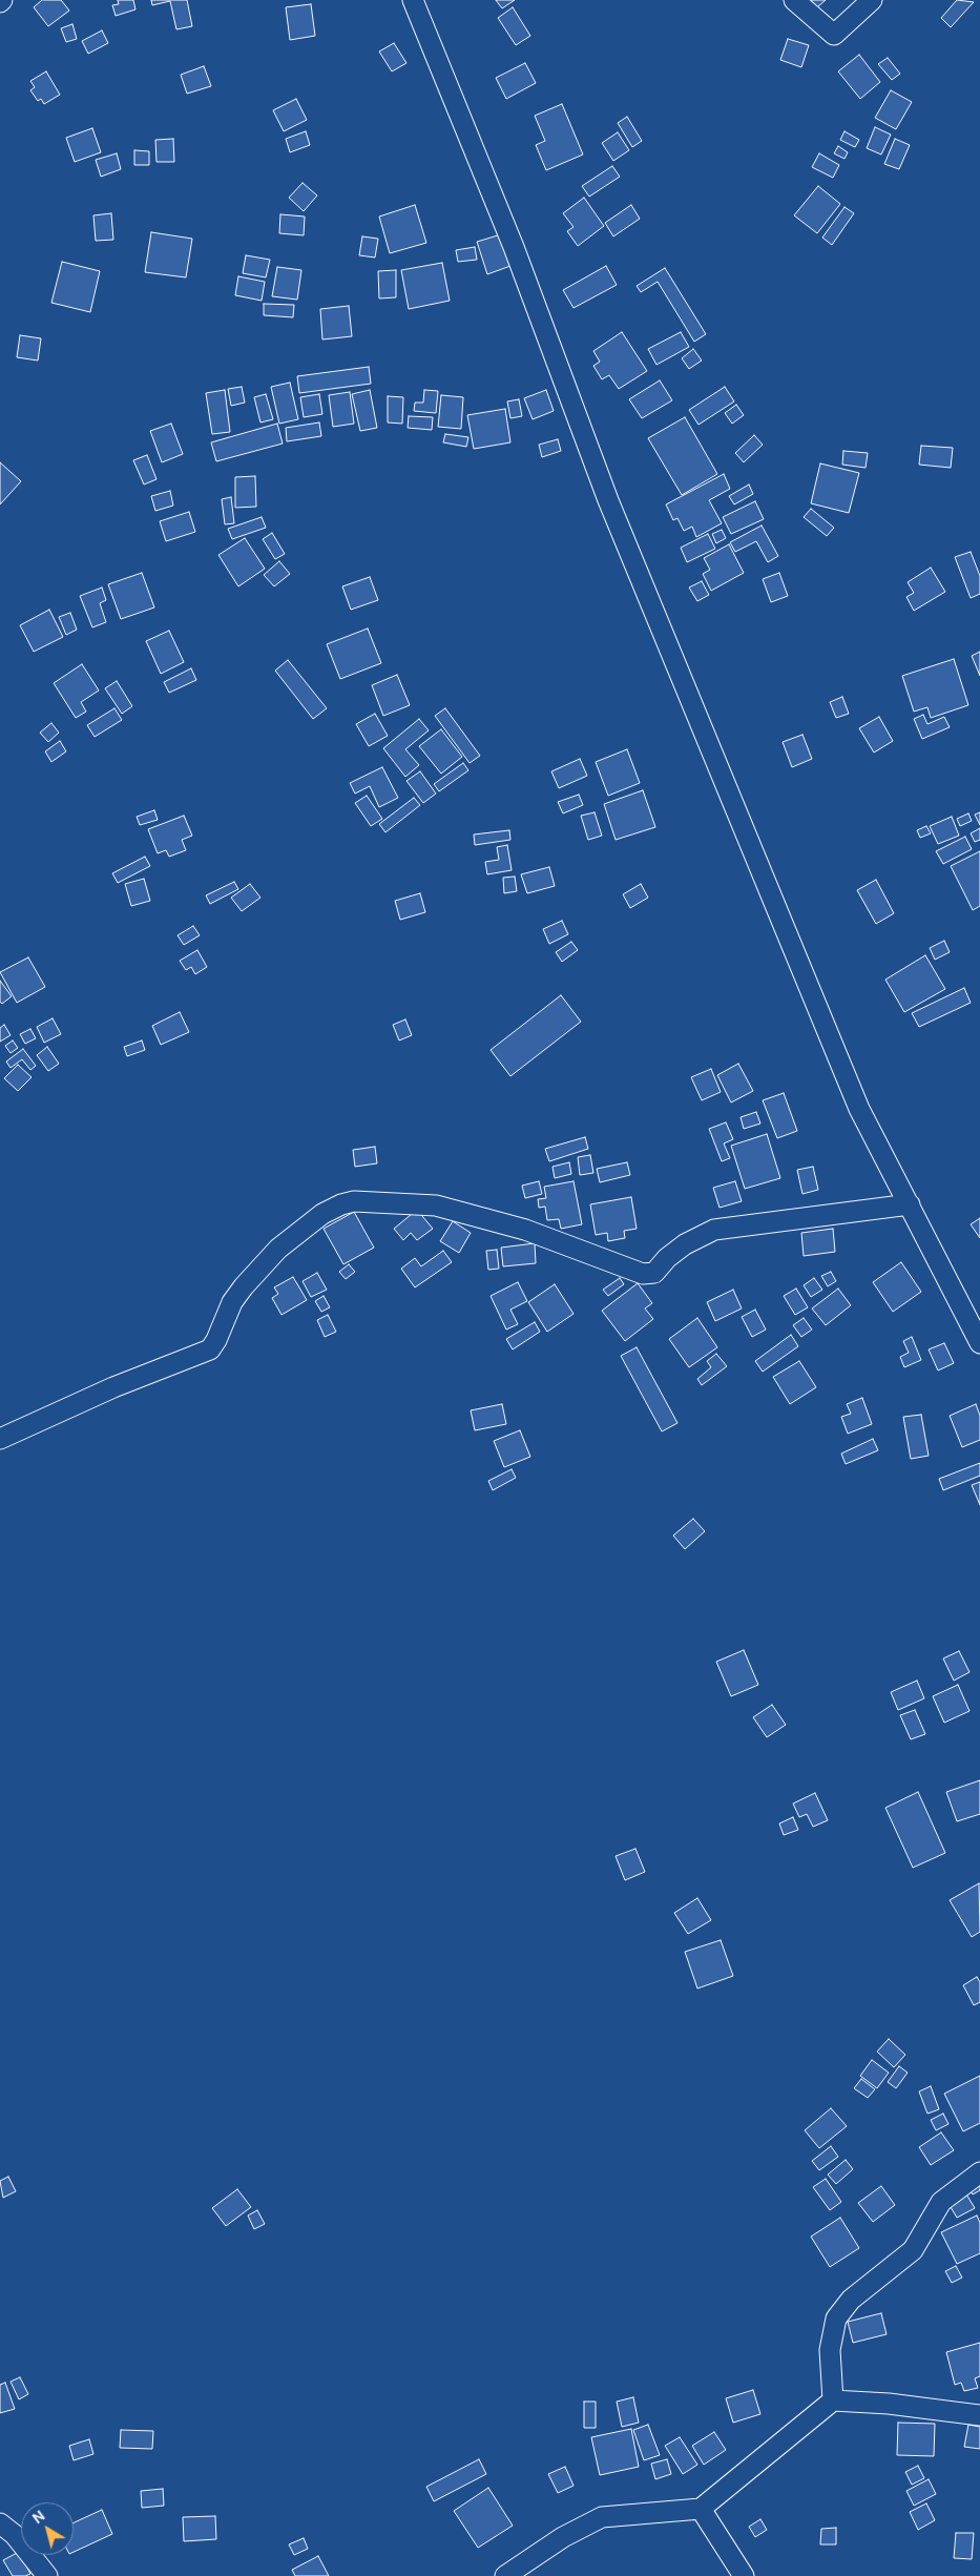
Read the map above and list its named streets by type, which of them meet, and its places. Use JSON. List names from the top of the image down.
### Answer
{
  "north": "top left"
}
